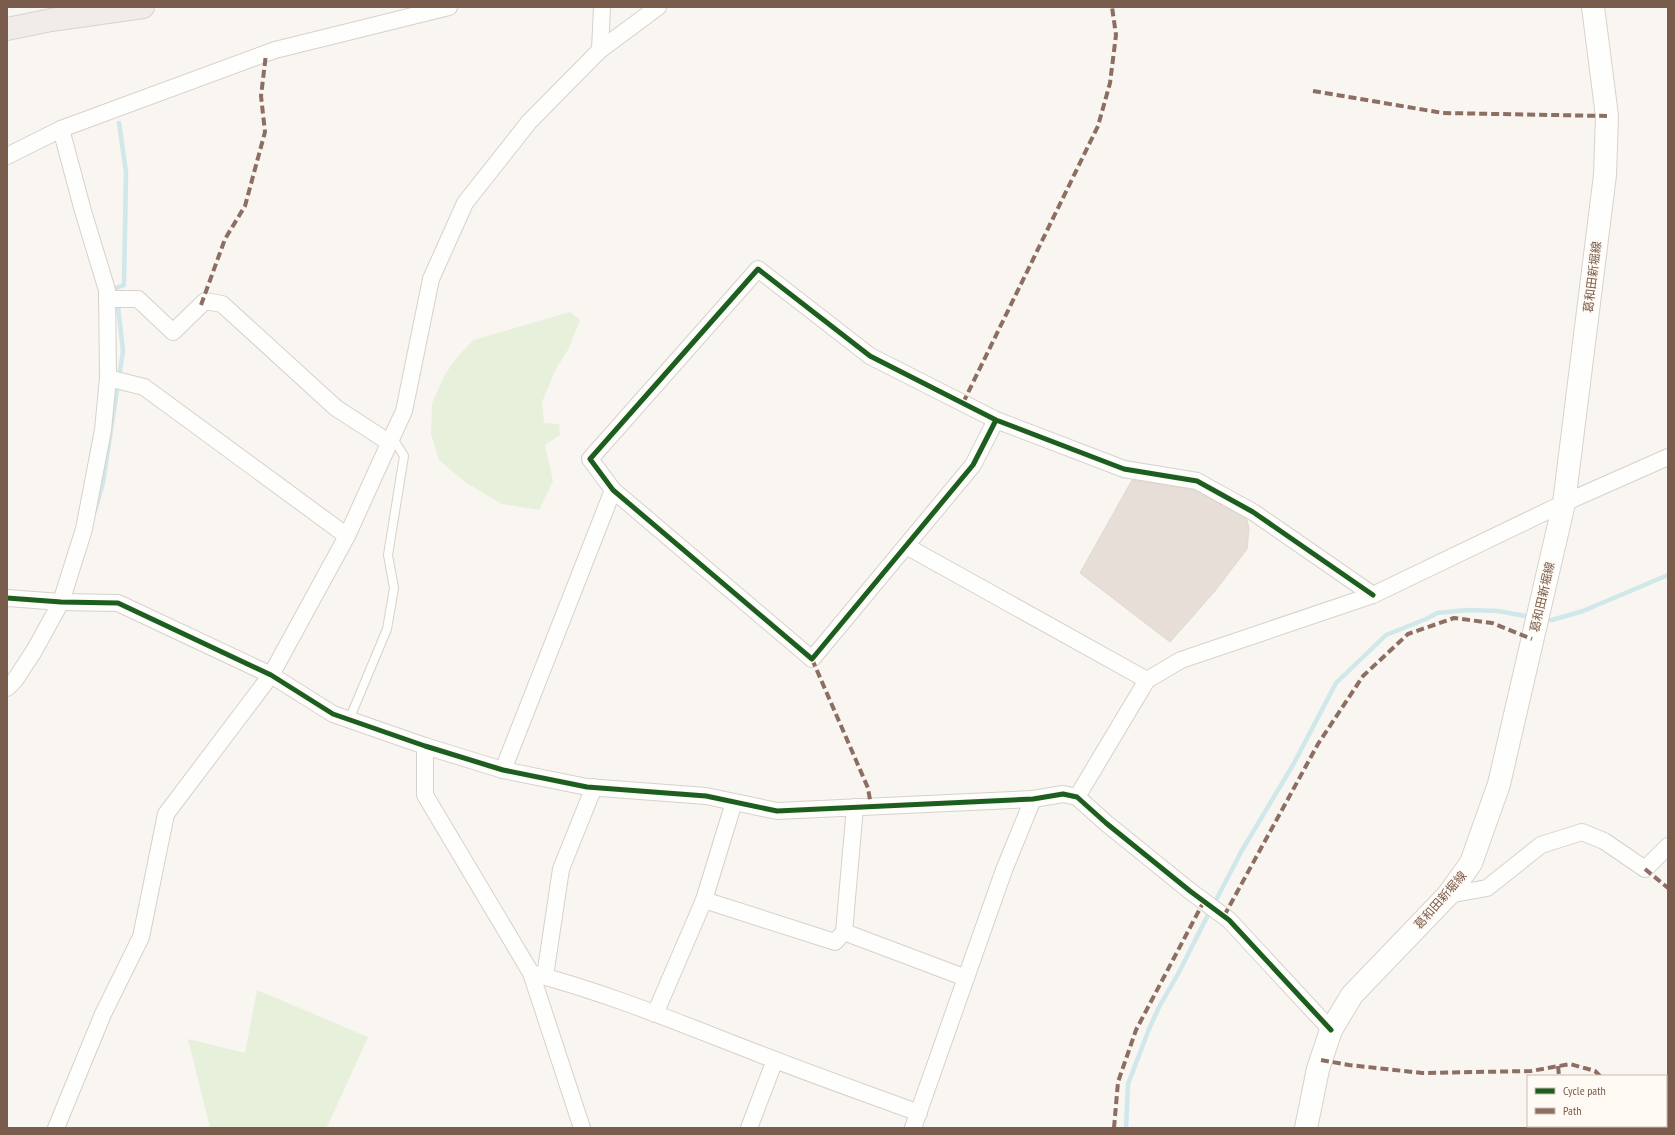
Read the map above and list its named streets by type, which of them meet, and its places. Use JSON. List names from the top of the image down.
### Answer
{
  "streets": {
    "main road": ["葛和田新堀線"]
  },
  "legend": ["Cycle path", "Path"]
}
